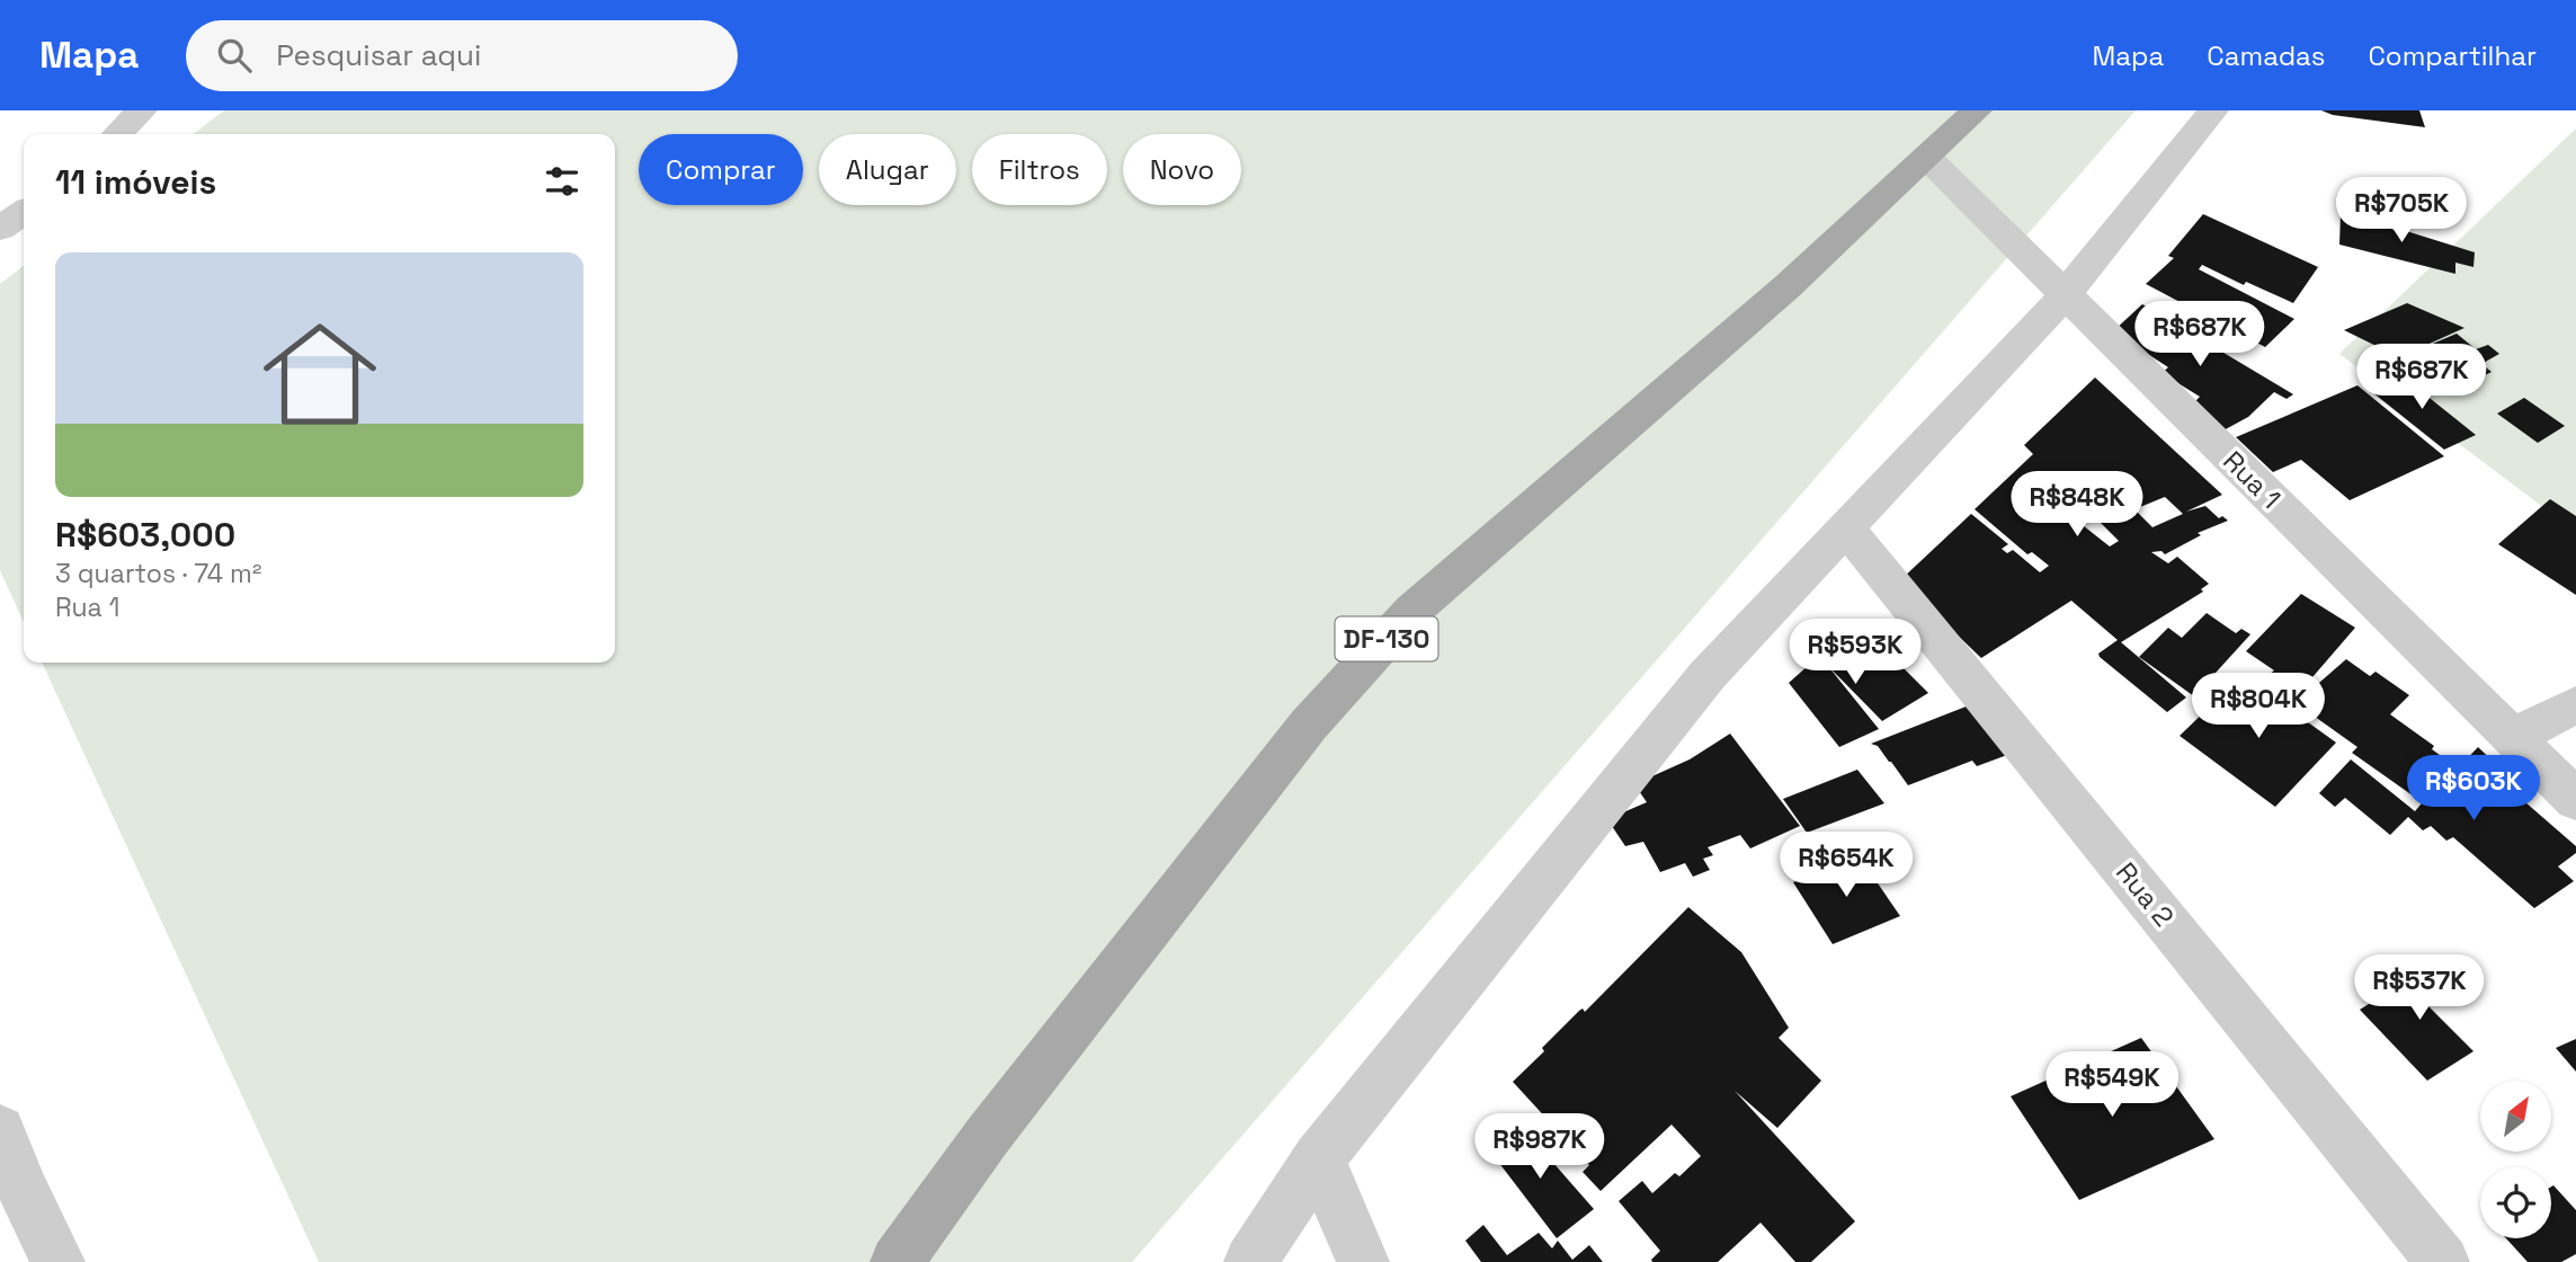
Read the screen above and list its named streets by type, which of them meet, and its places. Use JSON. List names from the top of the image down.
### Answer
{
  "streets": {
    "main road": ["DF-130"],
    "street": ["Rua 1", "Rua 2"]
  },
  "crossings": [
    ["Rua 1", "DF-130"]
  ],
  "north": "top right",
  "page": {
    "header": "Mapa",
    "search": "Pesquisar aqui",
    "nav": ["Mapa", "Camadas", "Compartilhar"],
    "chip": [
      "Comprar",
      "Alugar",
      "Filtros",
      "Novo"
    ],
    "heading": "11 imóveis",
    "price": [
      "R$705K",
      "R$687K",
      "R$687K",
      "R$848K",
      "R$593K",
      "R$804K",
      "R$603K",
      "R$654K",
      "R$537K",
      "R$549K",
      "R$987K"
    ],
    "list": [
      {
        "name": "R$603,000",
        "note": "3 quartos · 74 m² · Rua 1"
      }
    ]
  }
}
